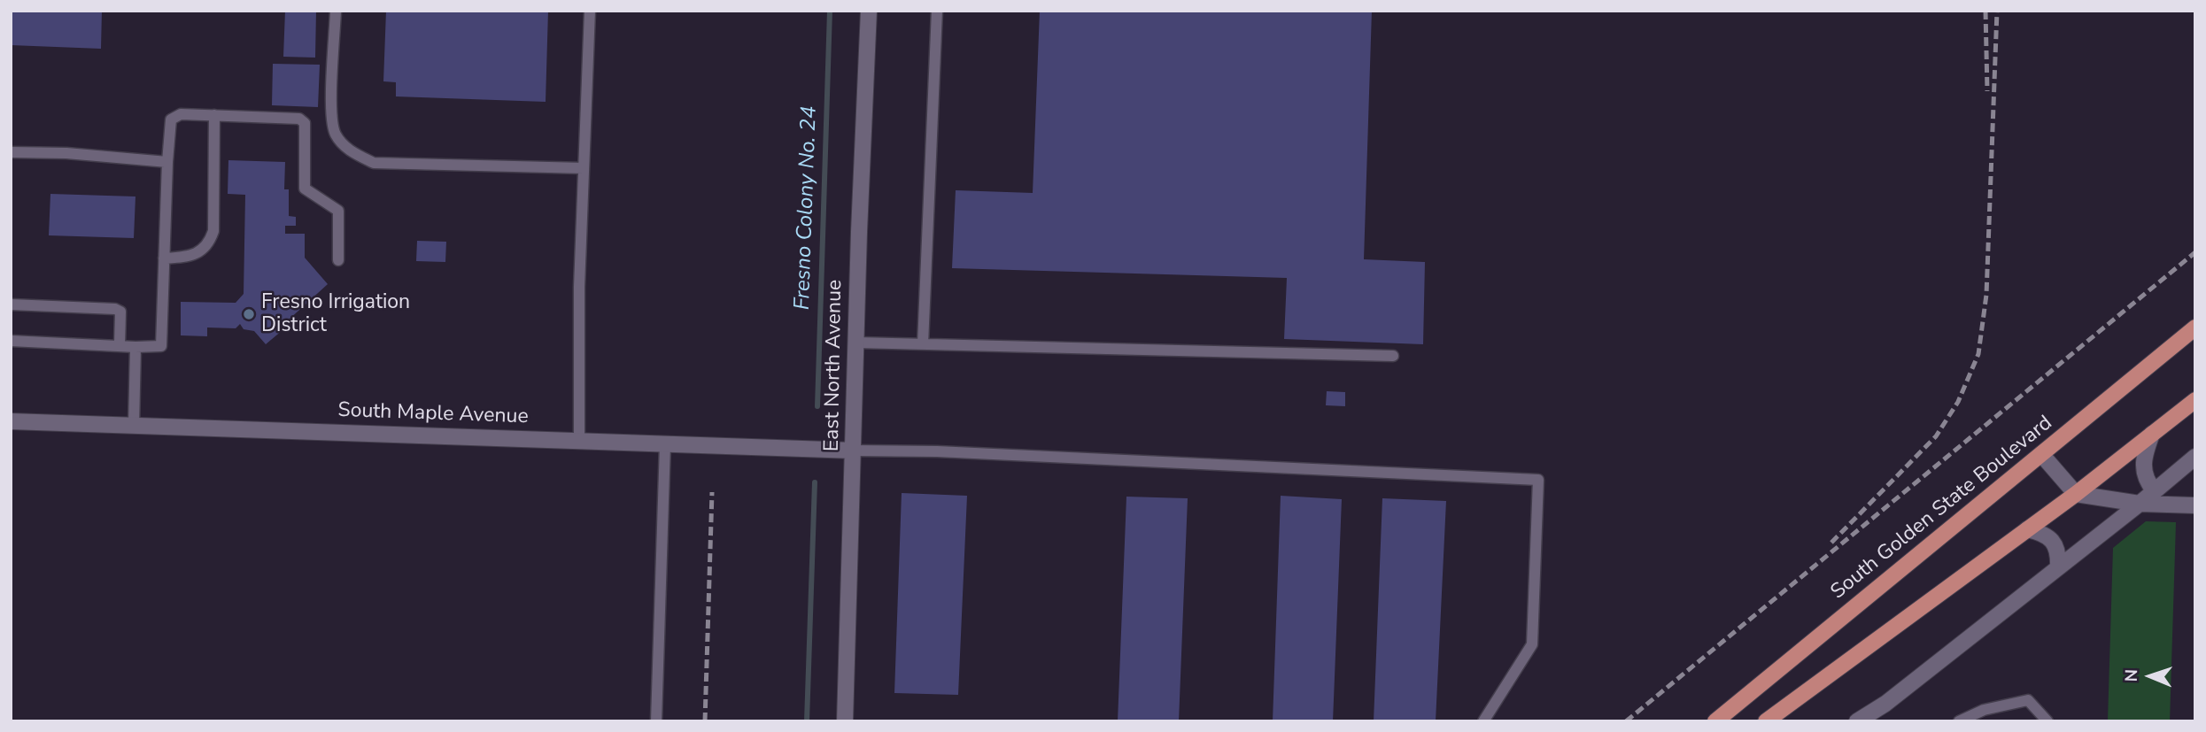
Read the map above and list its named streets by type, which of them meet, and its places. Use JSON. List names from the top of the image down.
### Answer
{
  "streets": {
    "main road": ["South Golden State Boulevard"],
    "street": ["East North Avenue", "South Maple Avenue"]
  },
  "crossings": [
    ["East North Avenue", "South Maple Avenue"]
  ],
  "water": ["Fresno Colony No. 24"],
  "places": ["Fresno Irrigation District"],
  "north": "left"
}
